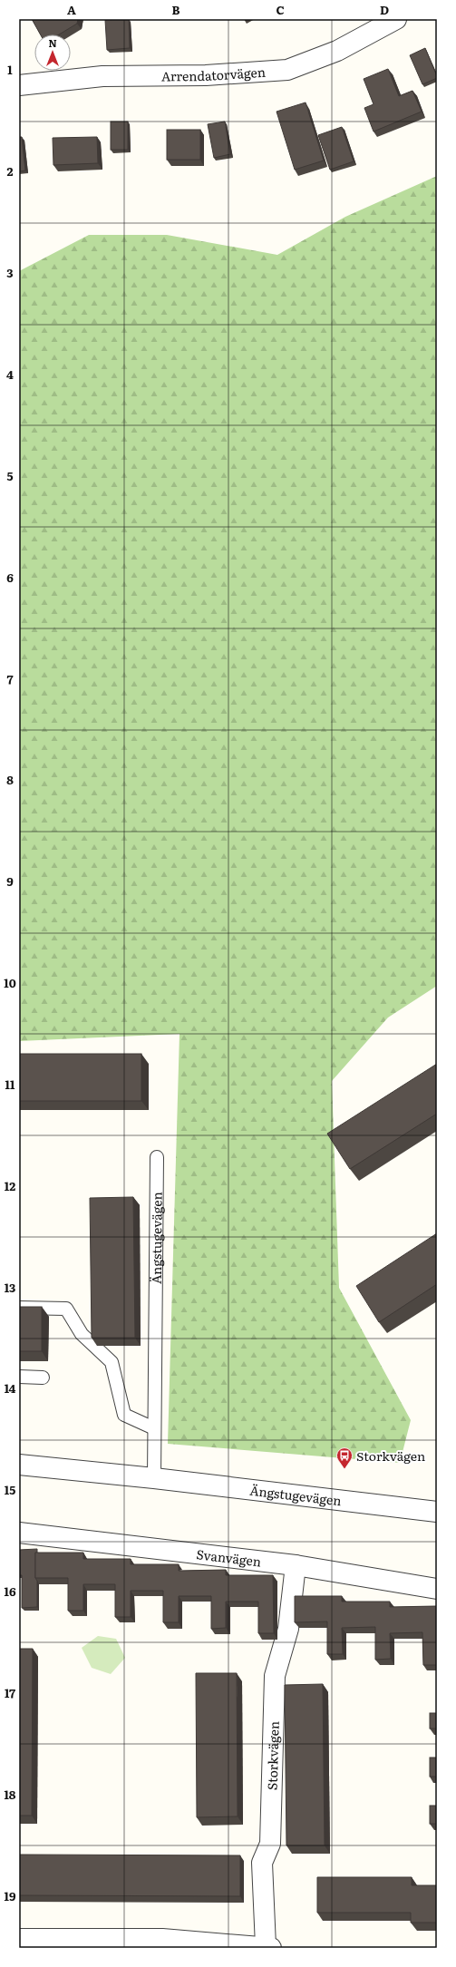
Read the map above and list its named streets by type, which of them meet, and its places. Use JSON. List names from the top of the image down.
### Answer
{
  "streets": {
    "street": [
      "Arrendatorvägen",
      "Ängstugevägen",
      "Svanvägen",
      "Storkvägen"
    ]
  },
  "crossings": [
    ["Svanvägen", "Storkvägen"]
  ],
  "places": {
    "bus stop": ["Storkvägen"]
  },
  "north": "top",
  "grid": {
    "columns": [
      "A",
      "B",
      "C",
      "D"
    ],
    "rows": [
      "1",
      "2",
      "3",
      "4",
      "5",
      "6",
      "7",
      "8",
      "9",
      "10",
      "11",
      "12",
      "13",
      "14",
      "15",
      "16",
      "17",
      "18",
      "19"
    ]
  }
}
